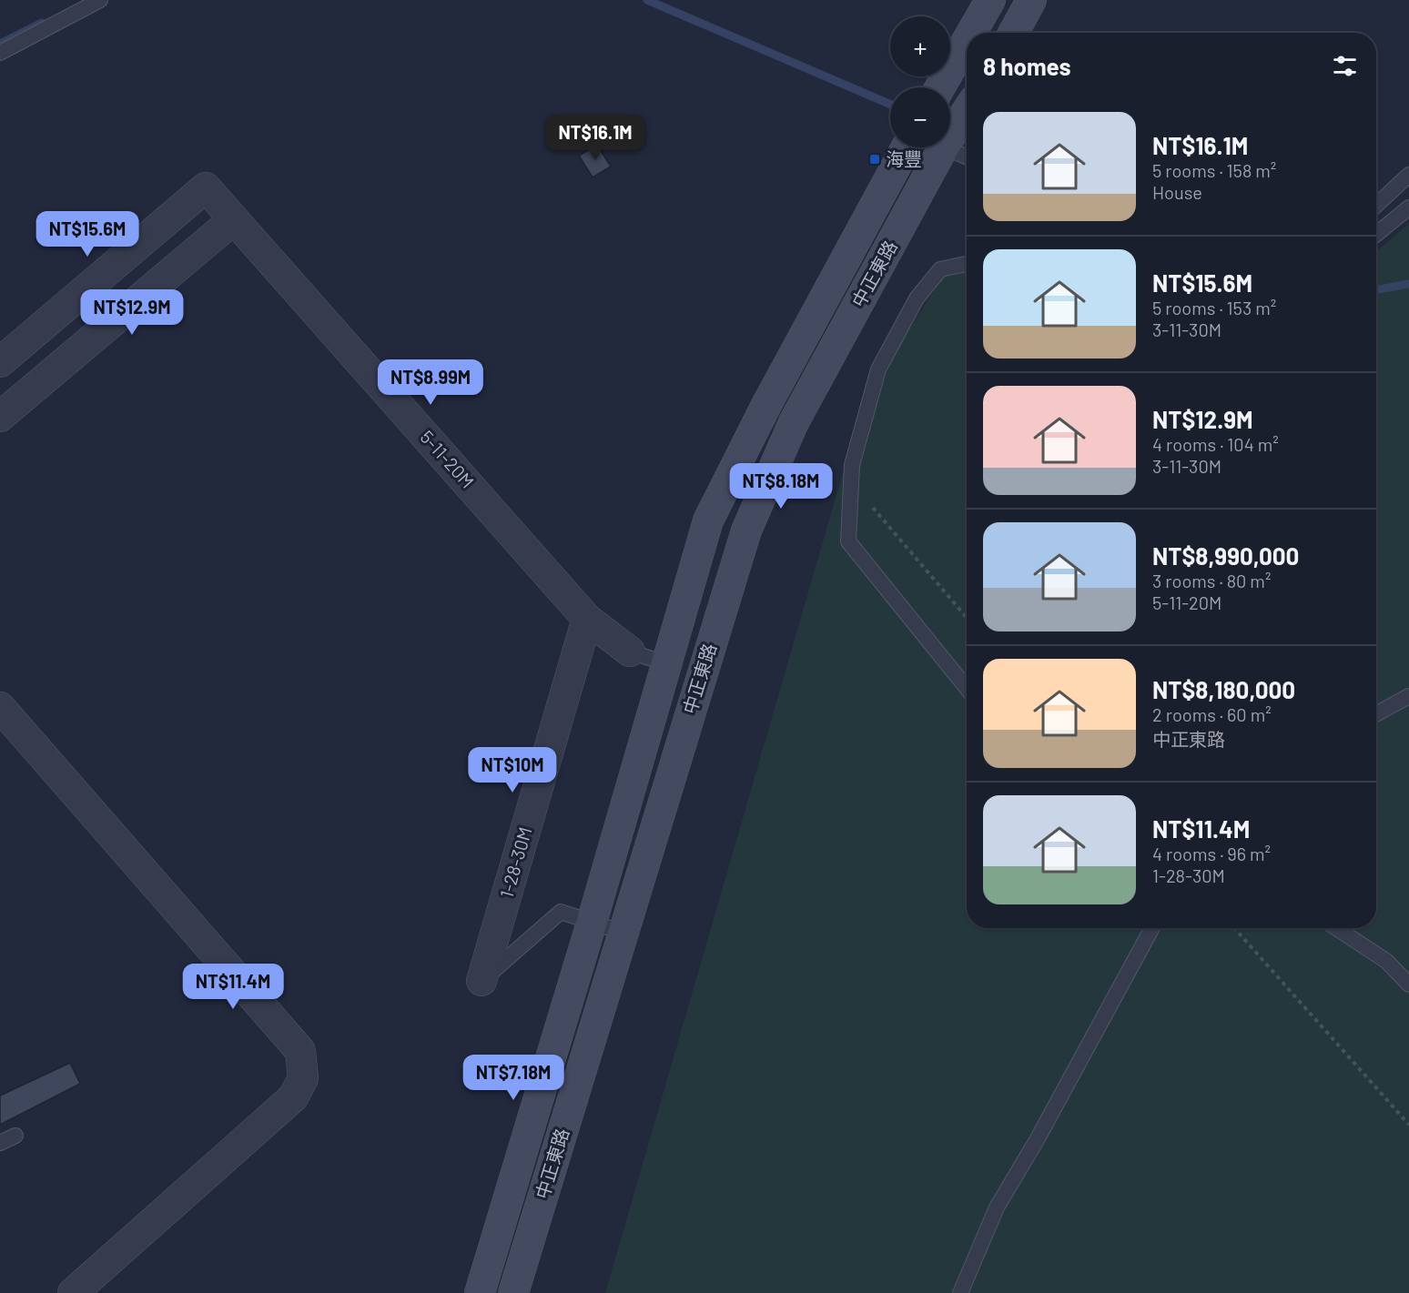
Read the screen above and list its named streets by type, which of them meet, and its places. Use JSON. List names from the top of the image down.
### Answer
{
  "streets": {
    "main road": ["中正東路"],
    "street": ["5-11-20M", "1-28-30M"]
  },
  "crossings": [
    ["5-11-20M", "1-28-30M"]
  ],
  "places": {
    "transit": ["海豐"]
  },
  "page": {
    "map_buttons": ["+", "−"],
    "heading": "8 homes",
    "list": [
      {
        "name": "NT$16.1M",
        "note": "5 rooms · 158 m² · House"
      },
      {
        "name": "NT$15.6M",
        "note": "5 rooms · 153 m² · 3-11-30M"
      },
      {
        "name": "NT$12.9M",
        "note": "4 rooms · 104 m² · 3-11-30M"
      },
      {
        "name": "NT$8,990,000",
        "note": "3 rooms · 80 m² · 5-11-20M"
      },
      {
        "name": "NT$8,180,000",
        "note": "2 rooms · 60 m² · 中正東路"
      },
      {
        "name": "NT$11.4M",
        "note": "4 rooms · 96 m² · 1-28-30M"
      }
    ],
    "price": [
      "NT$16.1M",
      "NT$15.6M",
      "NT$12.9M",
      "NT$8.99M",
      "NT$8.18M",
      "NT$10M",
      "NT$11.4M",
      "NT$7.18M"
    ]
  }
}
